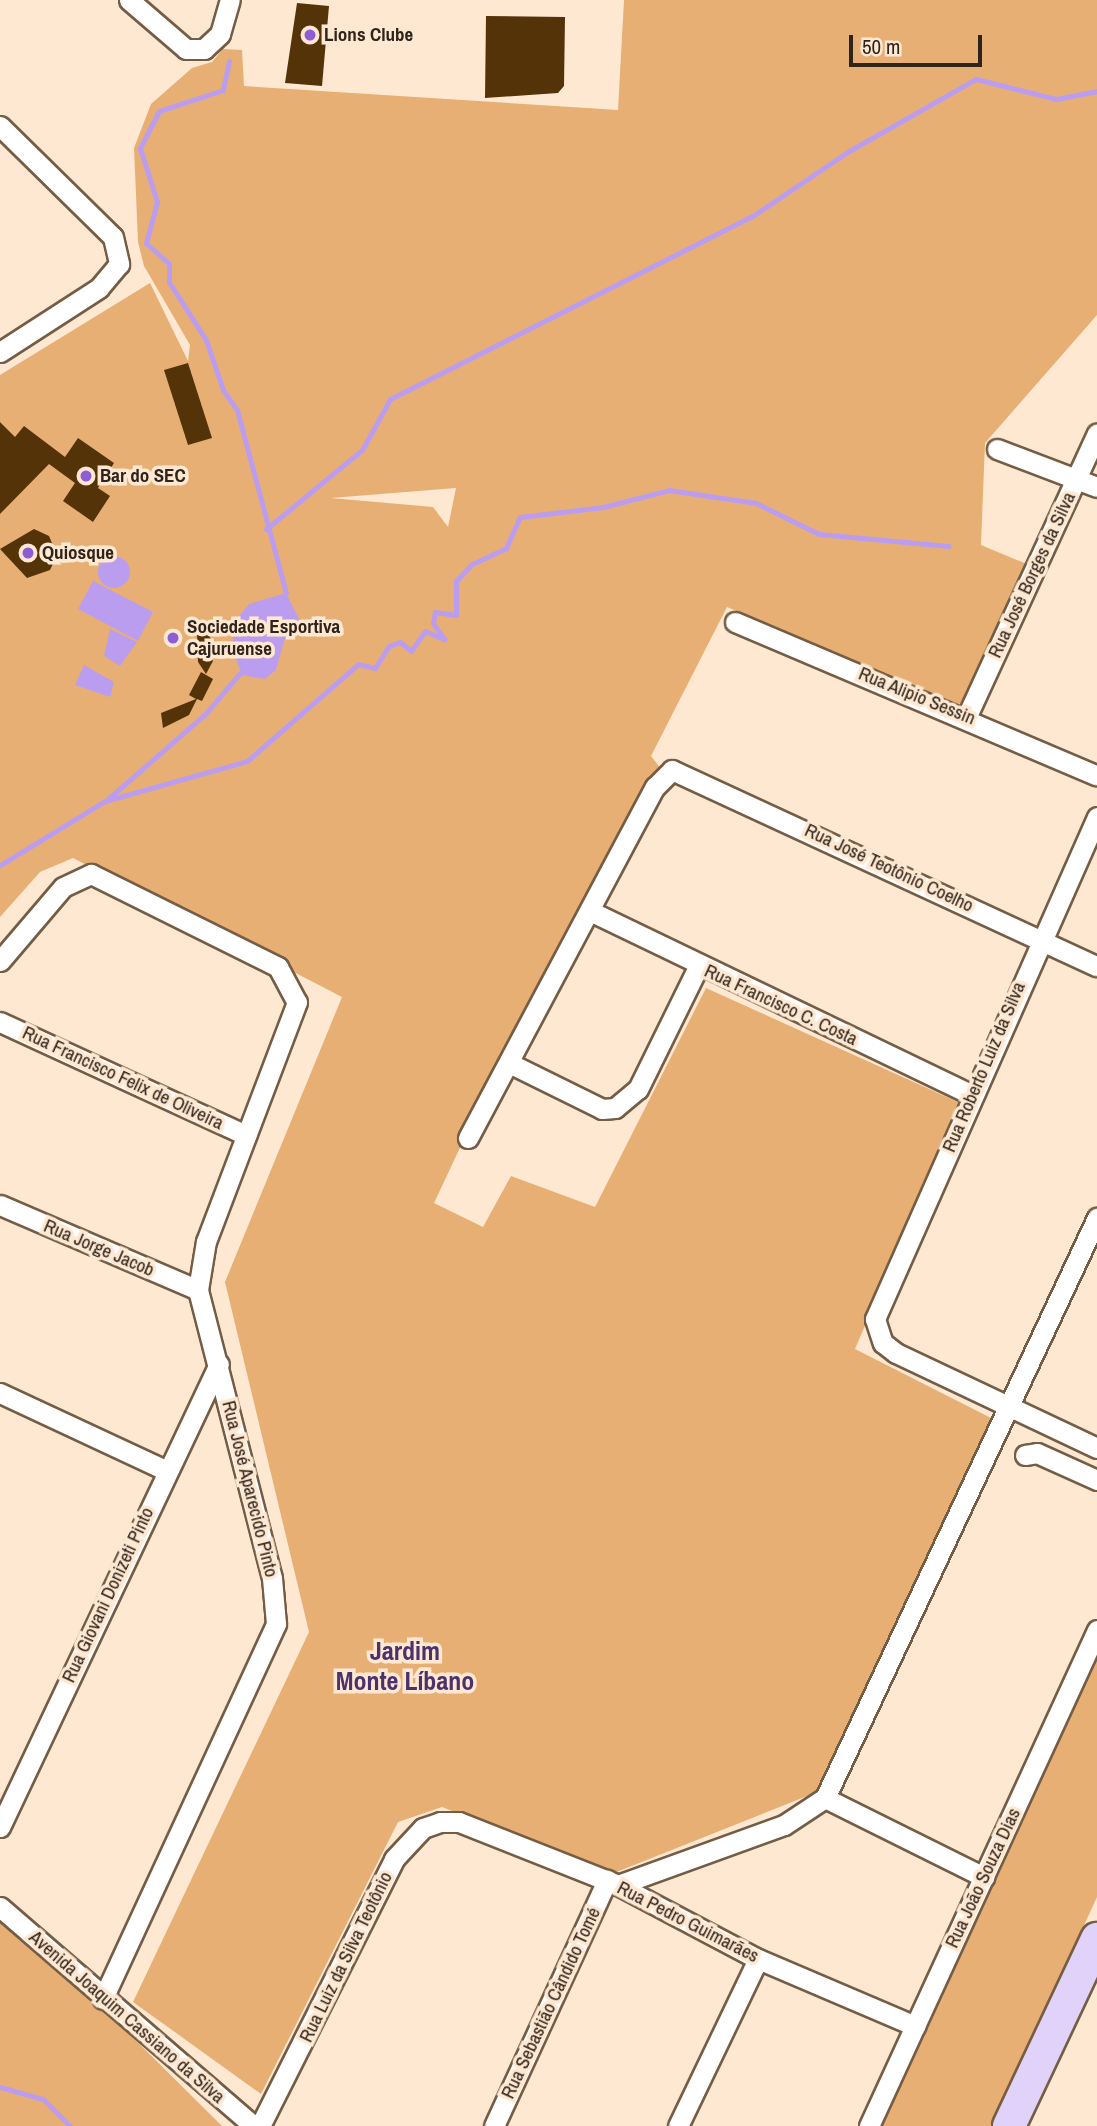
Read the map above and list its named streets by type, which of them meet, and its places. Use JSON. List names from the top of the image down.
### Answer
{
  "streets": {
    "street": [
      "Rua José Borges da Silva",
      "Rua Alipio Sessin",
      "Rua José Teotônio Coelho",
      "Rua Francisco C. Costa",
      "Rua Roberto Luiz da Silva",
      "Rua Francisco Felix de Oliveira",
      "Rua Jorge Jacob",
      "Rua José Aparecido Pinto",
      "Rua Giovani Donizeti Pinto",
      "Rua João Souza Dias",
      "Rua Pedro Guimarães",
      "Rua Luiz da Silva Teotônio",
      "Rua Sebastião Cândido Tomé",
      "Avenida Joaquim Cassiano da Silva"
    ]
  },
  "crossings": [
    ["Rua José Borges da Silva", "Rua Alipio Sessin"],
    ["Rua José Teotônio Coelho", "Rua Francisco C. Costa"],
    ["Rua José Teotônio Coelho", "Rua Roberto Luiz da Silva"],
    ["Rua Francisco C. Costa", "Rua Roberto Luiz da Silva"],
    ["Rua Francisco Felix de Oliveira", "Rua José Aparecido Pinto"],
    ["Rua Jorge Jacob", "Rua José Aparecido Pinto"],
    ["Rua José Aparecido Pinto", "Rua Giovani Donizeti Pinto"],
    ["Rua José Aparecido Pinto", "Avenida Joaquim Cassiano da Silva"],
    ["Rua João Souza Dias", "Rua Pedro Guimarães"],
    ["Rua Pedro Guimarães", "Rua Luiz da Silva Teotônio"],
    ["Rua Pedro Guimarães", "Rua Sebastião Cândido Tomé"]
  ],
  "districts": ["Jardim Monte Líbano"],
  "places": [
    "Lions Clube",
    "Bar do SEC",
    "Quiosque",
    "Sociedade Esportiva Cajuruense"
  ],
  "scale_bar": "50 m"
}
